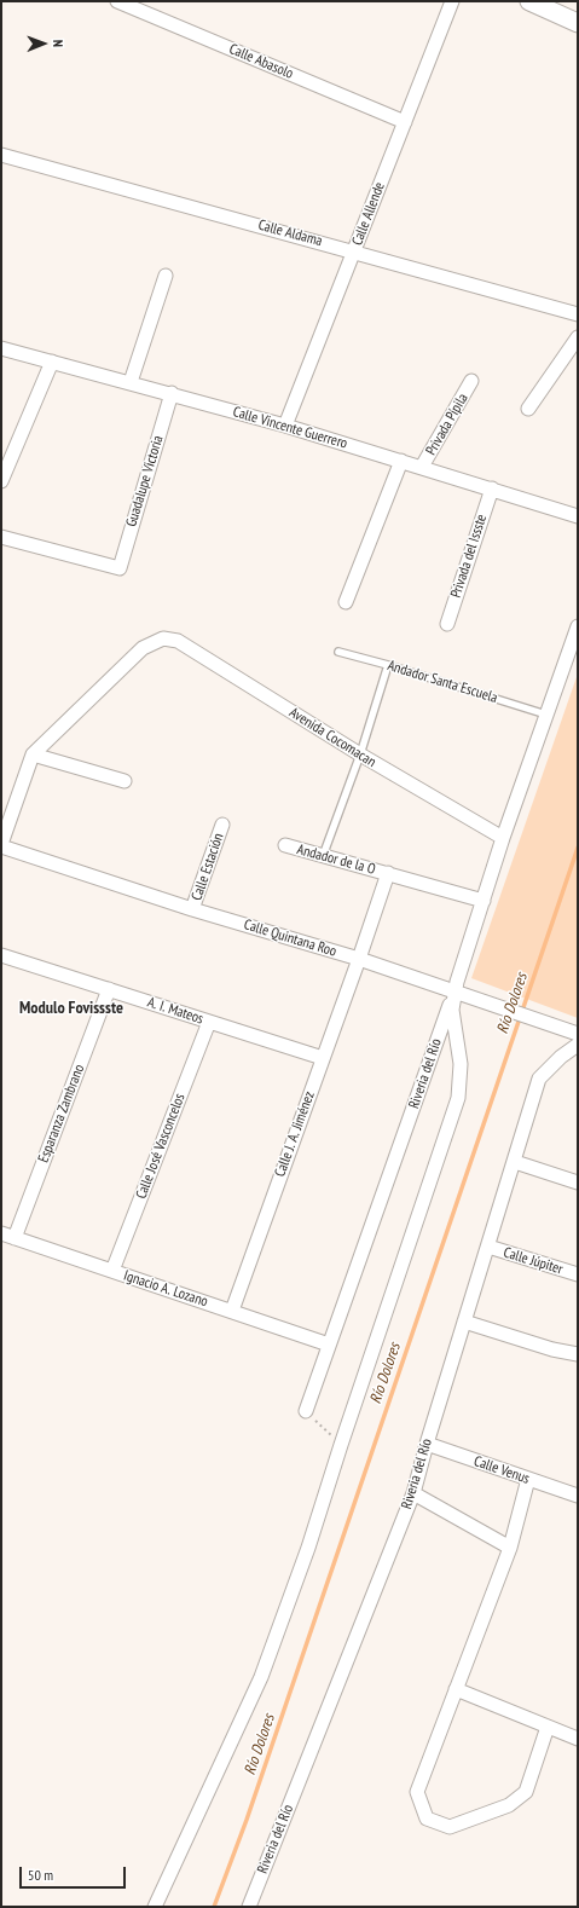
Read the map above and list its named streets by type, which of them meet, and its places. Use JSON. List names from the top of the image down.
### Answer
{
  "streets": {
    "street": [
      "Calle Abasolo",
      "Calle Allende",
      "Calle Aldama",
      "Privada Pípila",
      "Calle Vincente Guerrero",
      "Guadalupe Victoria",
      "Privada del Issste",
      "Avenida Cocomacan",
      "Andador de la O",
      "Calle Estación",
      "Calle Quintana Roo",
      "A. I. Mateos",
      "Riveria del Río",
      "Esparanza Zambrano",
      "Calle J. A. Jiménez",
      "Calle José Vasconcelos",
      "Calle Júpiter",
      "Ignacio A. Lozano",
      "Calle Venus"
    ],
    "lane": ["Andador Santa Escuela"]
  },
  "crossings": [
    ["Calle Abasolo", "Calle Allende"],
    ["Calle Allende", "Calle Aldama"],
    ["Calle Allende", "Calle Vincente Guerrero"],
    ["Privada Pípila", "Calle Vincente Guerrero"],
    ["Calle Vincente Guerrero", "Guadalupe Victoria"],
    ["Calle Vincente Guerrero", "Privada del Issste"],
    ["Andador Santa Escuela", "Riveria del Río"],
    ["Avenida Cocomacan", "Riveria del Río"],
    ["Andador de la O", "Riveria del Río"],
    ["Andador de la O", "Calle J. A. Jiménez"],
    ["Calle Estación", "Calle Quintana Roo"],
    ["Calle Quintana Roo", "Riveria del Río"],
    ["Calle Quintana Roo", "Calle J. A. Jiménez"],
    ["A. I. Mateos", "Esparanza Zambrano"],
    ["A. I. Mateos", "Calle J. A. Jiménez"],
    ["A. I. Mateos", "Calle José Vasconcelos"],
    ["Riveria del Río", "Calle Júpiter"],
    ["Riveria del Río", "Ignacio A. Lozano"],
    ["Riveria del Río", "Calle Venus"],
    ["Esparanza Zambrano", "Ignacio A. Lozano"],
    ["Calle J. A. Jiménez", "Ignacio A. Lozano"],
    ["Calle José Vasconcelos", "Ignacio A. Lozano"]
  ],
  "districts": ["Modulo Fovissste"],
  "water": ["Río Dolores"],
  "scale_bar": "50 m",
  "north": "right"
}
